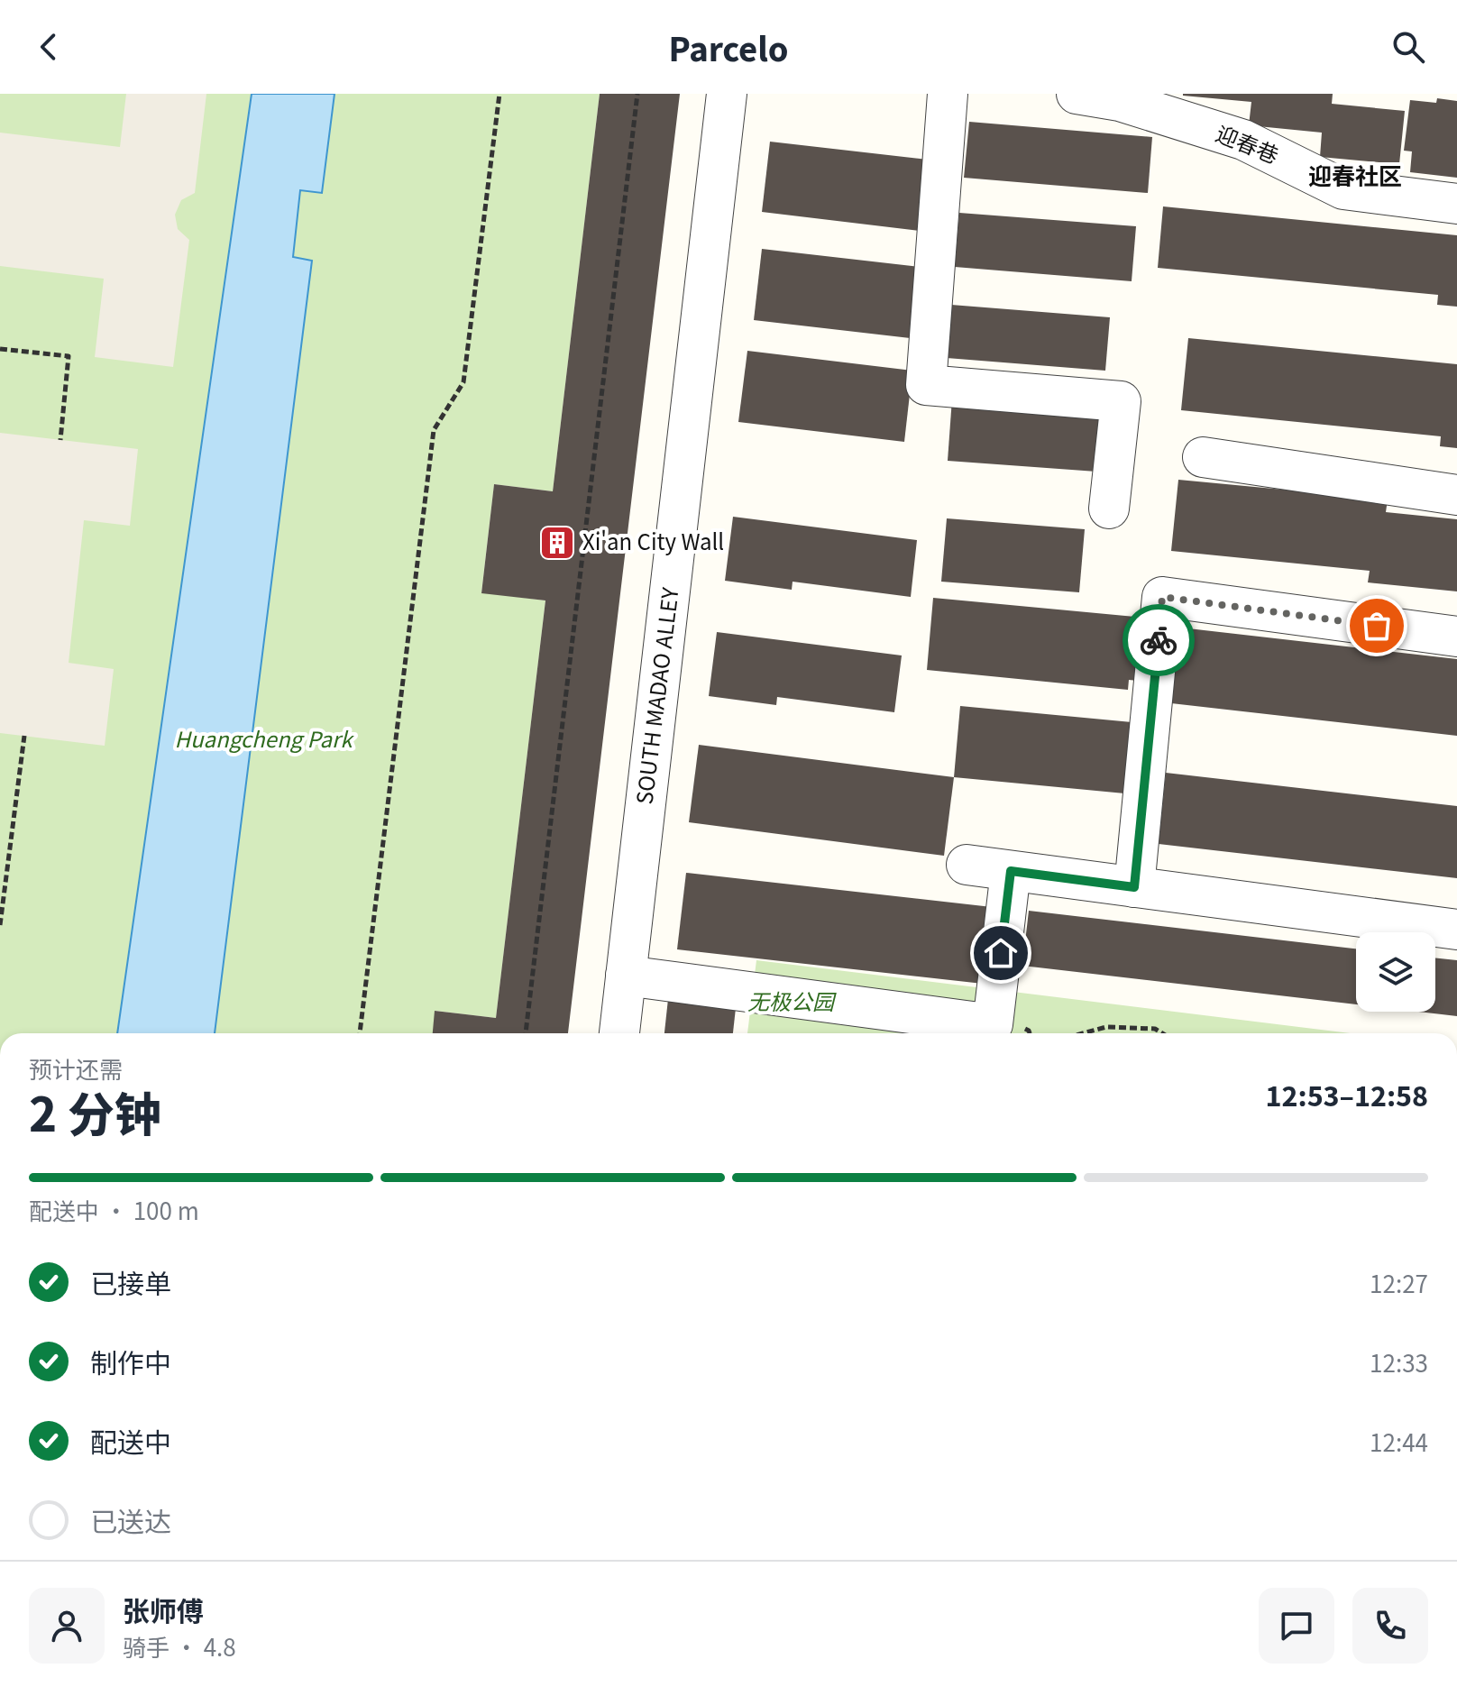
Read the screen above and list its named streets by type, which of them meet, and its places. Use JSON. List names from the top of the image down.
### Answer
{
  "streets": {
    "street": ["迎春巷", "SOUTH MADAO ALLEY"]
  },
  "districts": ["迎春社区"],
  "parks": ["Huangcheng Park", "无极公园"],
  "places": {
    "building": ["Xi'an City Wall"]
  },
  "page": {
    "header": "Parcelo",
    "heading": ["2 分钟", "预计还需", "12:53–12:58"],
    "panel": ["张师傅", "骑手 · 4.8"],
    "bar": "配送中 · 100 m",
    "list": [
      ["已接单", "12:27"],
      ["制作中", "12:33"],
      ["配送中", "12:44"],
      "已送达"
    ]
  }
}
